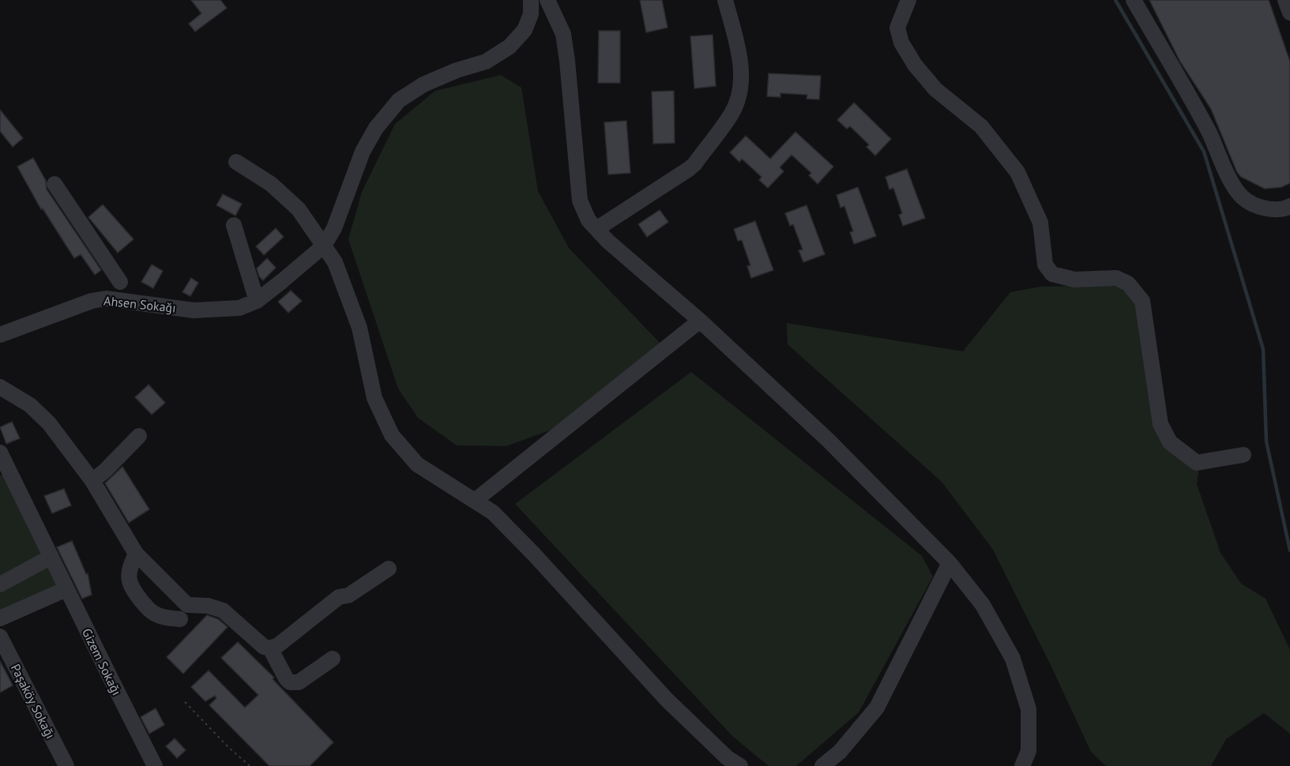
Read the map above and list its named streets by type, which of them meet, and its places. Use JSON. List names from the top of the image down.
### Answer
{
  "streets": {
    "street": ["Ahsen Sokağı", "Gizem Sokağı", "Paşaköy Sokağı"]
  }
}
